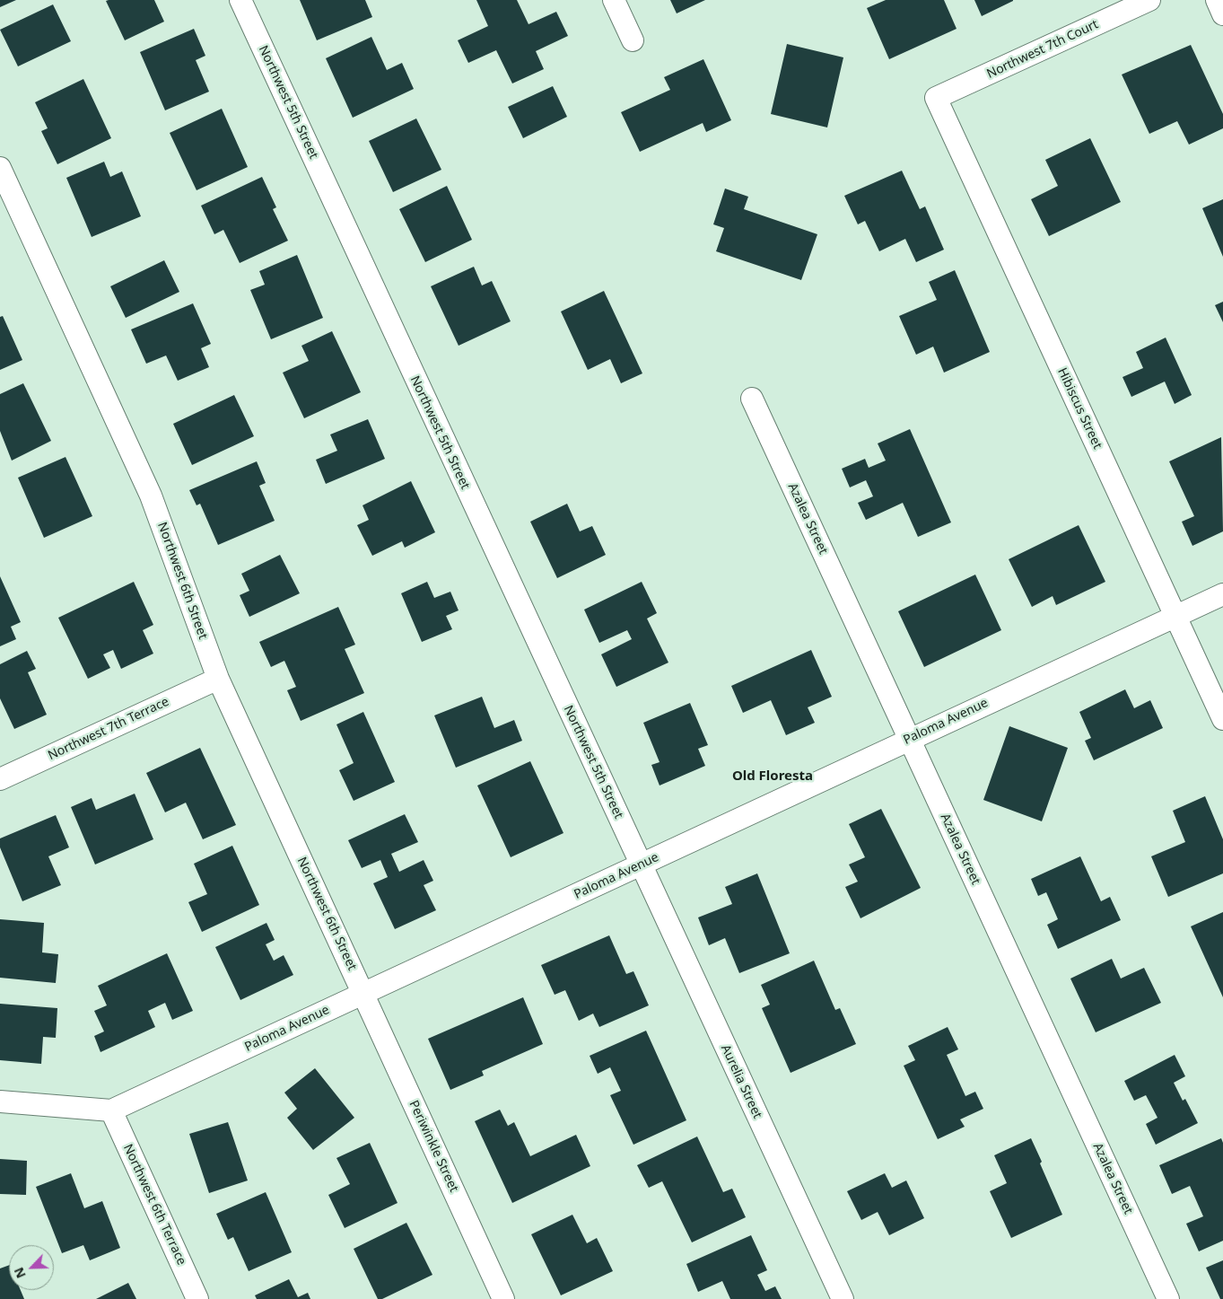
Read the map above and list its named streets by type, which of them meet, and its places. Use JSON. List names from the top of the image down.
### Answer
{
  "streets": {
    "street": [
      "Northwest 7th Court",
      "Northwest 5th Street",
      "Hibiscus Street",
      "Azalea Street",
      "Northwest 6th Street",
      "Paloma Avenue",
      "Northwest 7th Terrace",
      "Aurelia Street",
      "Periwinkle Street",
      "Northwest 6th Terrace"
    ]
  },
  "crossings": [
    ["Northwest 7th Court", "Hibiscus Street"],
    ["Northwest 5th Street", "Paloma Avenue"],
    ["Northwest 5th Street", "Aurelia Street"],
    ["Hibiscus Street", "Paloma Avenue"],
    ["Azalea Street", "Paloma Avenue"],
    ["Northwest 6th Street", "Paloma Avenue"],
    ["Northwest 6th Street", "Northwest 7th Terrace"],
    ["Northwest 6th Street", "Periwinkle Street"],
    ["Paloma Avenue", "Aurelia Street"],
    ["Paloma Avenue", "Periwinkle Street"],
    ["Paloma Avenue", "Northwest 6th Terrace"]
  ],
  "districts": ["Old Floresta"],
  "north": "bottom left"
}
